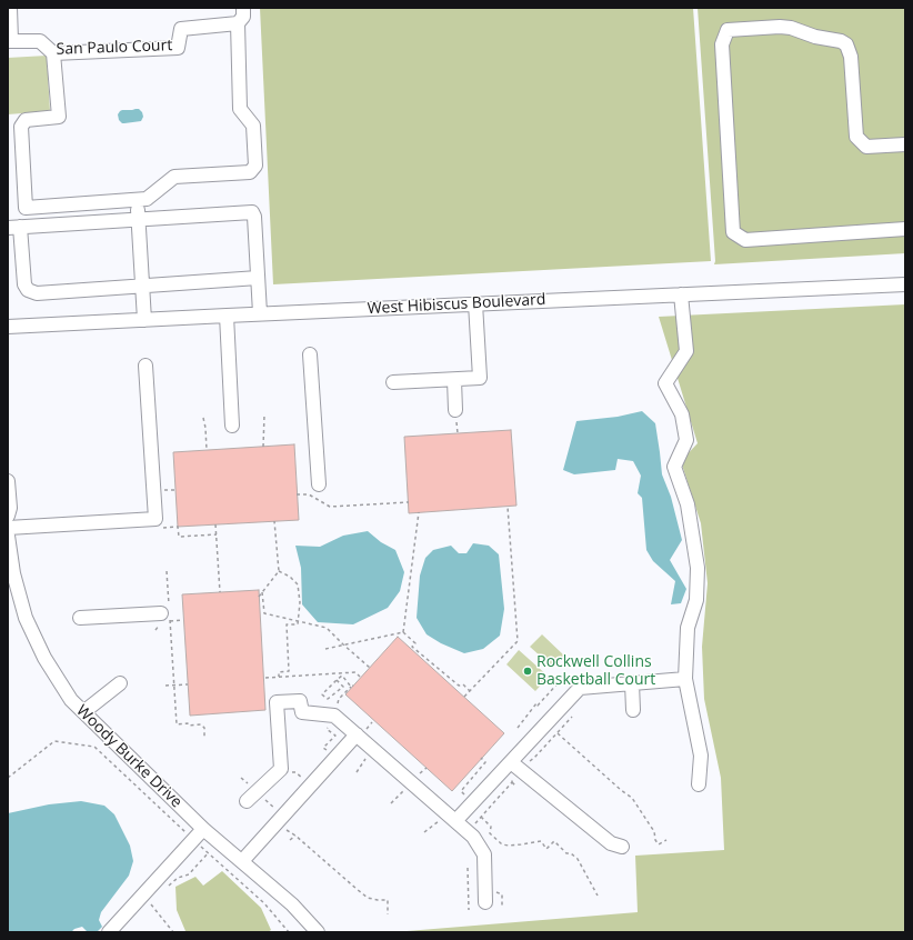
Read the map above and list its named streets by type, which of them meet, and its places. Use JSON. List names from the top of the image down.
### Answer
{
  "streets": {
    "street": ["San Paulo Court", "West Hibiscus Boulevard", "Woody Burke Drive"]
  },
  "places": ["Rockwell Collins Basketball Court"]
}
